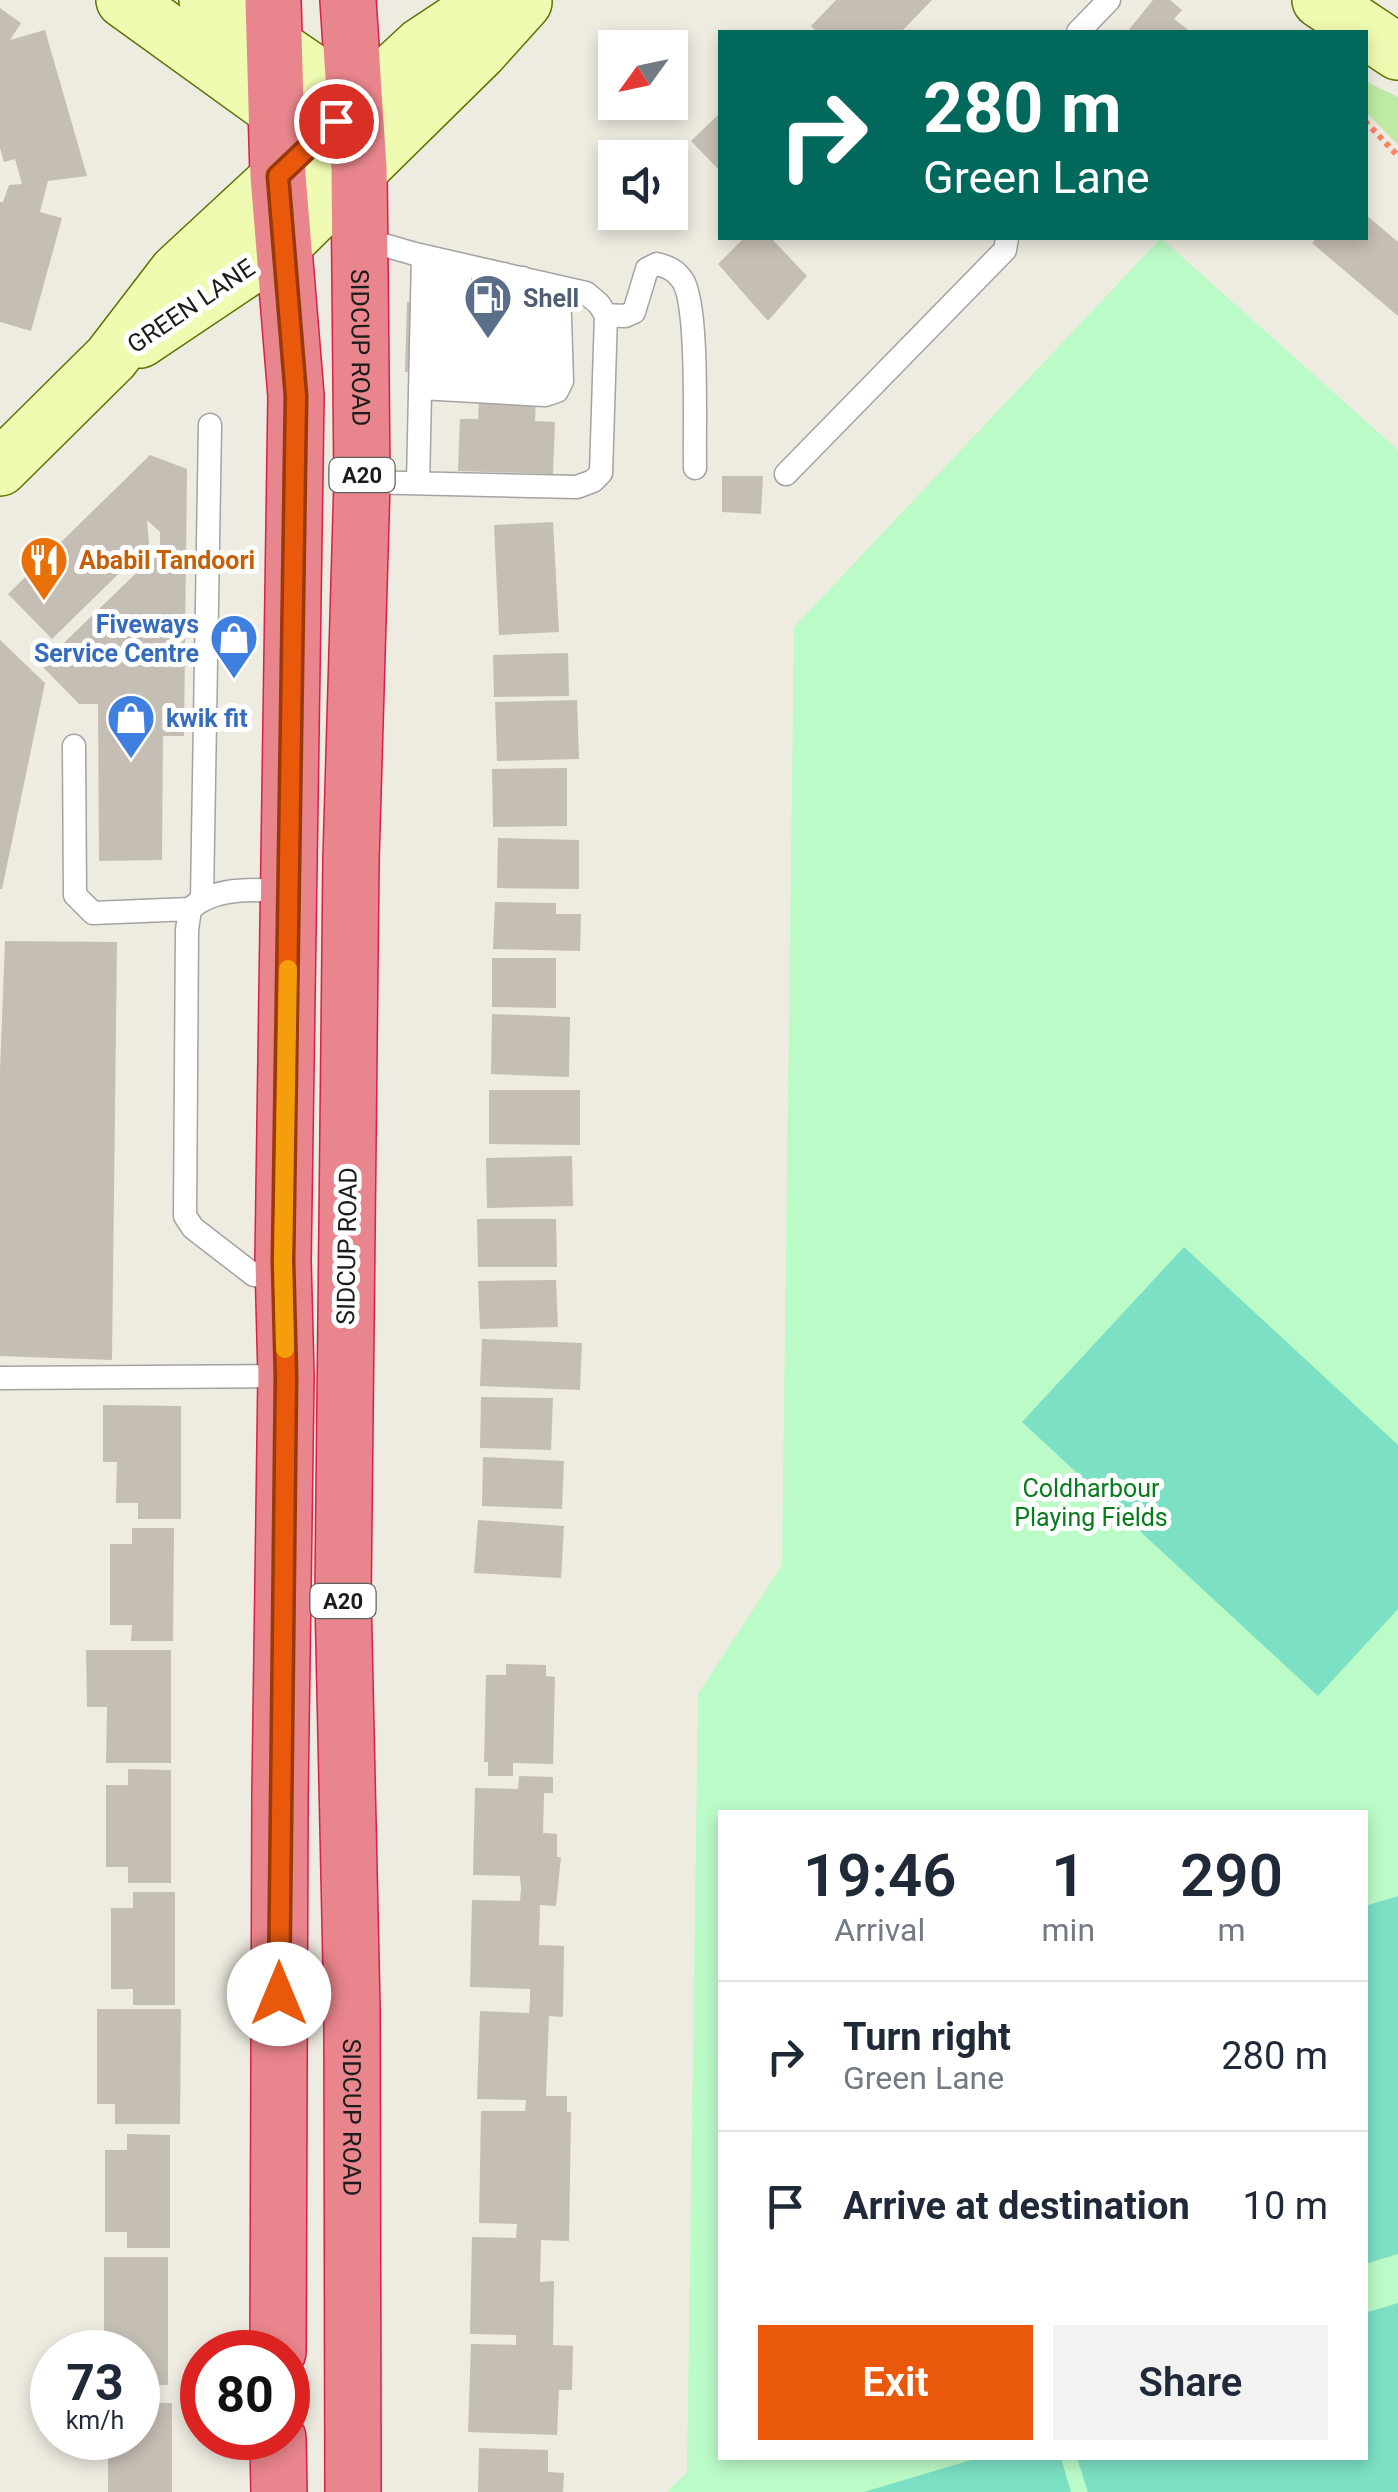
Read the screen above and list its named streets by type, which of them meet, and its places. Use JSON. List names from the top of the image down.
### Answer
{
  "streets": {
    "highway": ["SIDCUP ROAD", "A20"],
    "main road": ["GREEN LANE"]
  },
  "crossings": [
    ["GREEN LANE", "SIDCUP ROAD"]
  ],
  "parks": ["Coldharbour Playing Fields"],
  "places": {
    "fuel station": ["Shell"],
    "restaurant": ["Ababil Tandoori"],
    "shop": ["Fiveways Service Centre", "kwik fit"]
  },
  "north": "bottom left",
  "page": {
    "turn": ["280 m", "Green Lane"],
    "eta": [
      "19:46",
      "Arrival",
      "1",
      "min",
      "290",
      "m"
    ],
    "list": [
      {
        "name": "Turn right",
        "note": "Green Lane",
        "value": "280 m"
      },
      {
        "name": "Arrive at destination",
        "value": "10 m"
      }
    ],
    "buttons": ["Exit", "Share"],
    "speed": "73 km/h",
    "limit": "80"
  }
}
